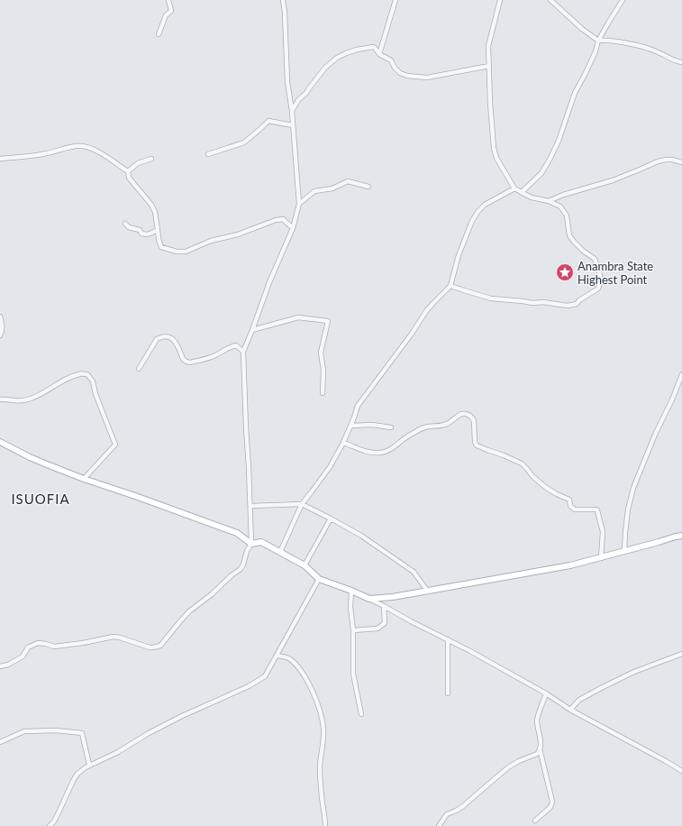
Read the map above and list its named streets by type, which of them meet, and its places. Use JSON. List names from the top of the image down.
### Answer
{
  "districts": ["ISUOFIA"],
  "places": {
    "place": ["Anambra State Highest Point"]
  }
}
